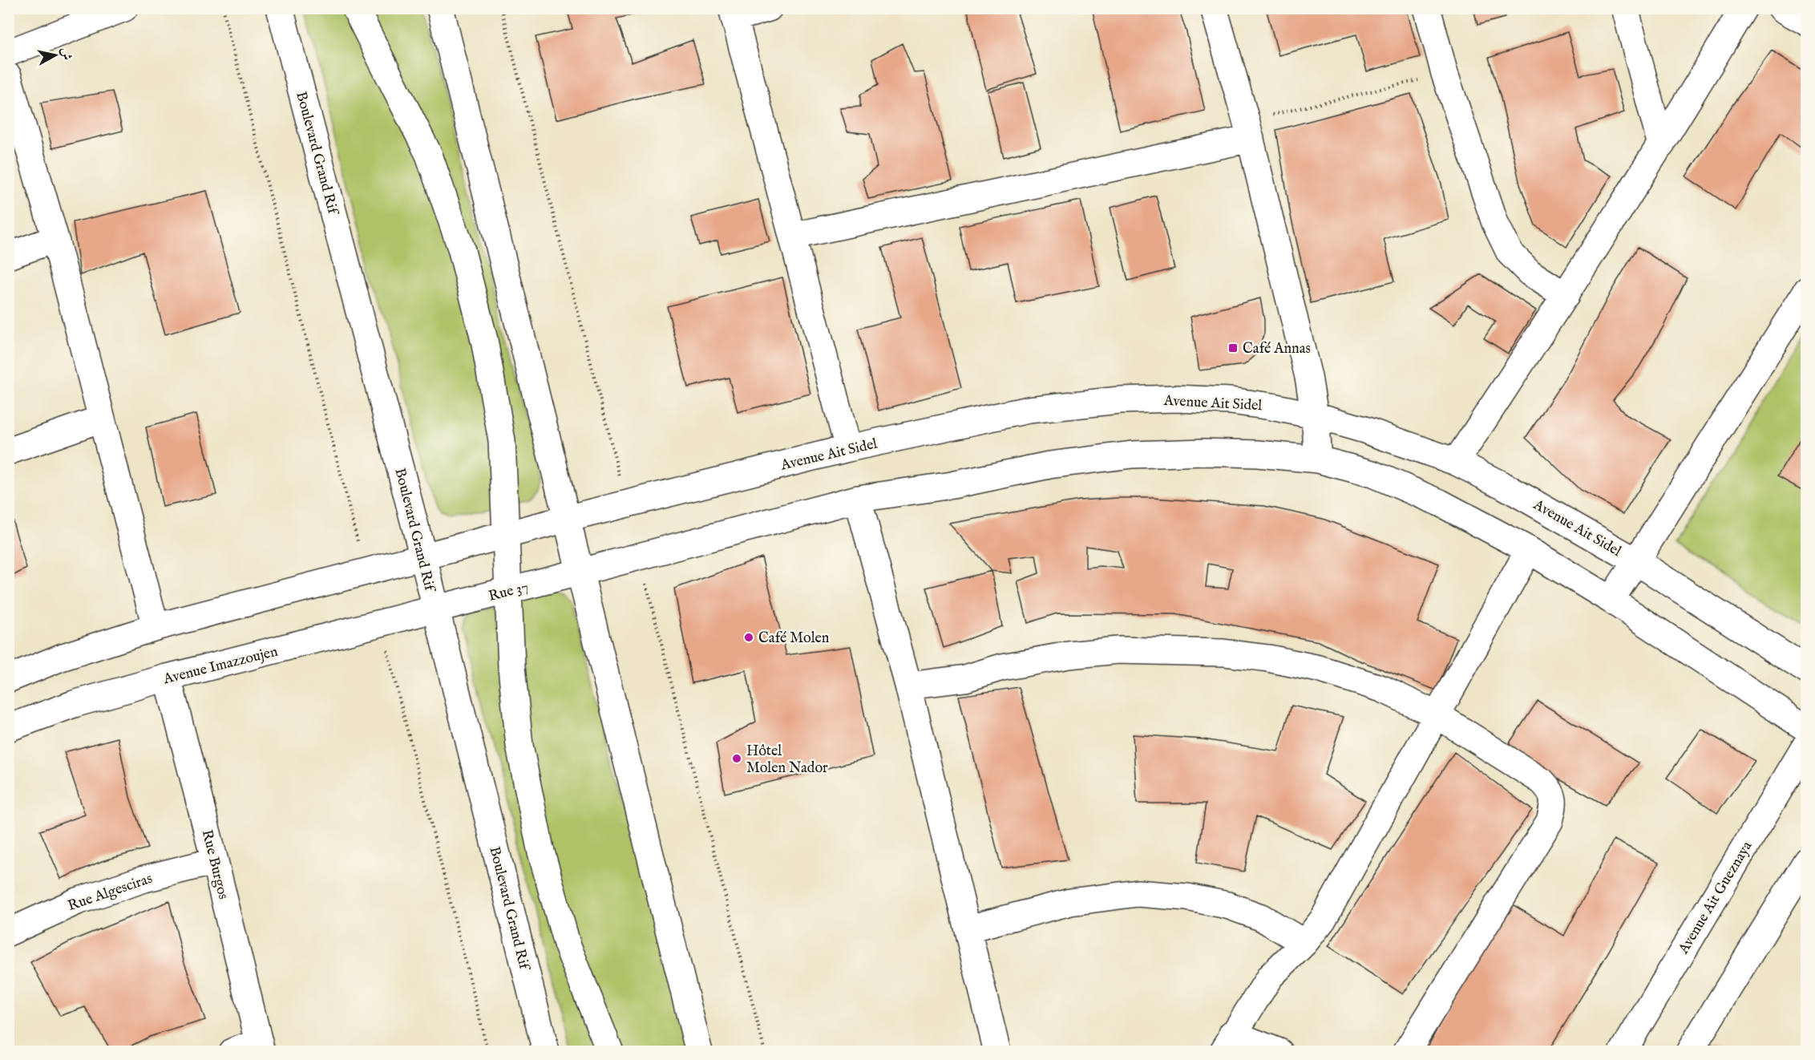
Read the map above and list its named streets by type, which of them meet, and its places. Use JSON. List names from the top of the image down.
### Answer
{
  "streets": {
    "street": [
      "Boulevard Grand Rif",
      "Avenue Ait Sidel",
      "Rue 37",
      "Avenue Imazzoujen",
      "Rue Burgos",
      "Rue Algesciras",
      "Avenue Ait Gueznaya"
    ]
  },
  "crossings": [
    ["Boulevard Grand Rif", "Rue 37"],
    ["Boulevard Grand Rif", "Avenue Imazzoujen"],
    ["Rue 37", "Avenue Imazzoujen"],
    ["Avenue Imazzoujen", "Rue Burgos"],
    ["Rue Burgos", "Rue Algesciras"]
  ],
  "places": {
    "transit": ["Café Annas"],
    "other": ["Café Molen", "Hôtel Molen Nador"]
  },
  "north": "right"
}
